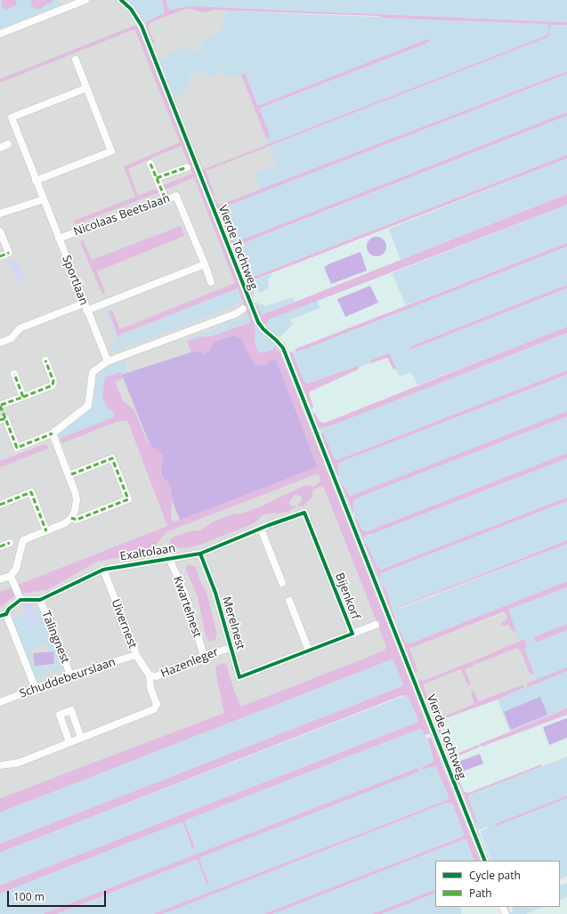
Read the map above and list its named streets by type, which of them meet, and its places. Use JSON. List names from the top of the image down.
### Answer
{
  "streets": {
    "street": [
      "Nicolaas Beetslaan",
      "Vierde Tochtweg",
      "Sportlaan",
      "Exaltolaan",
      "Bijenkorf",
      "Kwartelnest",
      "Merelnest",
      "Uivernest",
      "Talingnest",
      "Hazenleger",
      "Schuddebeurslaan"
    ]
  },
  "crossings": [
    ["Nicolaas Beetslaan", "Sportlaan"],
    ["Exaltolaan", "Bijenkorf"],
    ["Exaltolaan", "Kwartelnest"],
    ["Exaltolaan", "Merelnest"],
    ["Exaltolaan", "Uivernest"],
    ["Exaltolaan", "Talingnest"],
    ["Bijenkorf", "Merelnest"],
    ["Kwartelnest", "Hazenleger"],
    ["Merelnest", "Hazenleger"],
    ["Uivernest", "Hazenleger"],
    ["Uivernest", "Schuddebeurslaan"],
    ["Talingnest", "Schuddebeurslaan"]
  ],
  "legend": ["Cycle path", "Path"],
  "scale_bar": "100 m"
}
